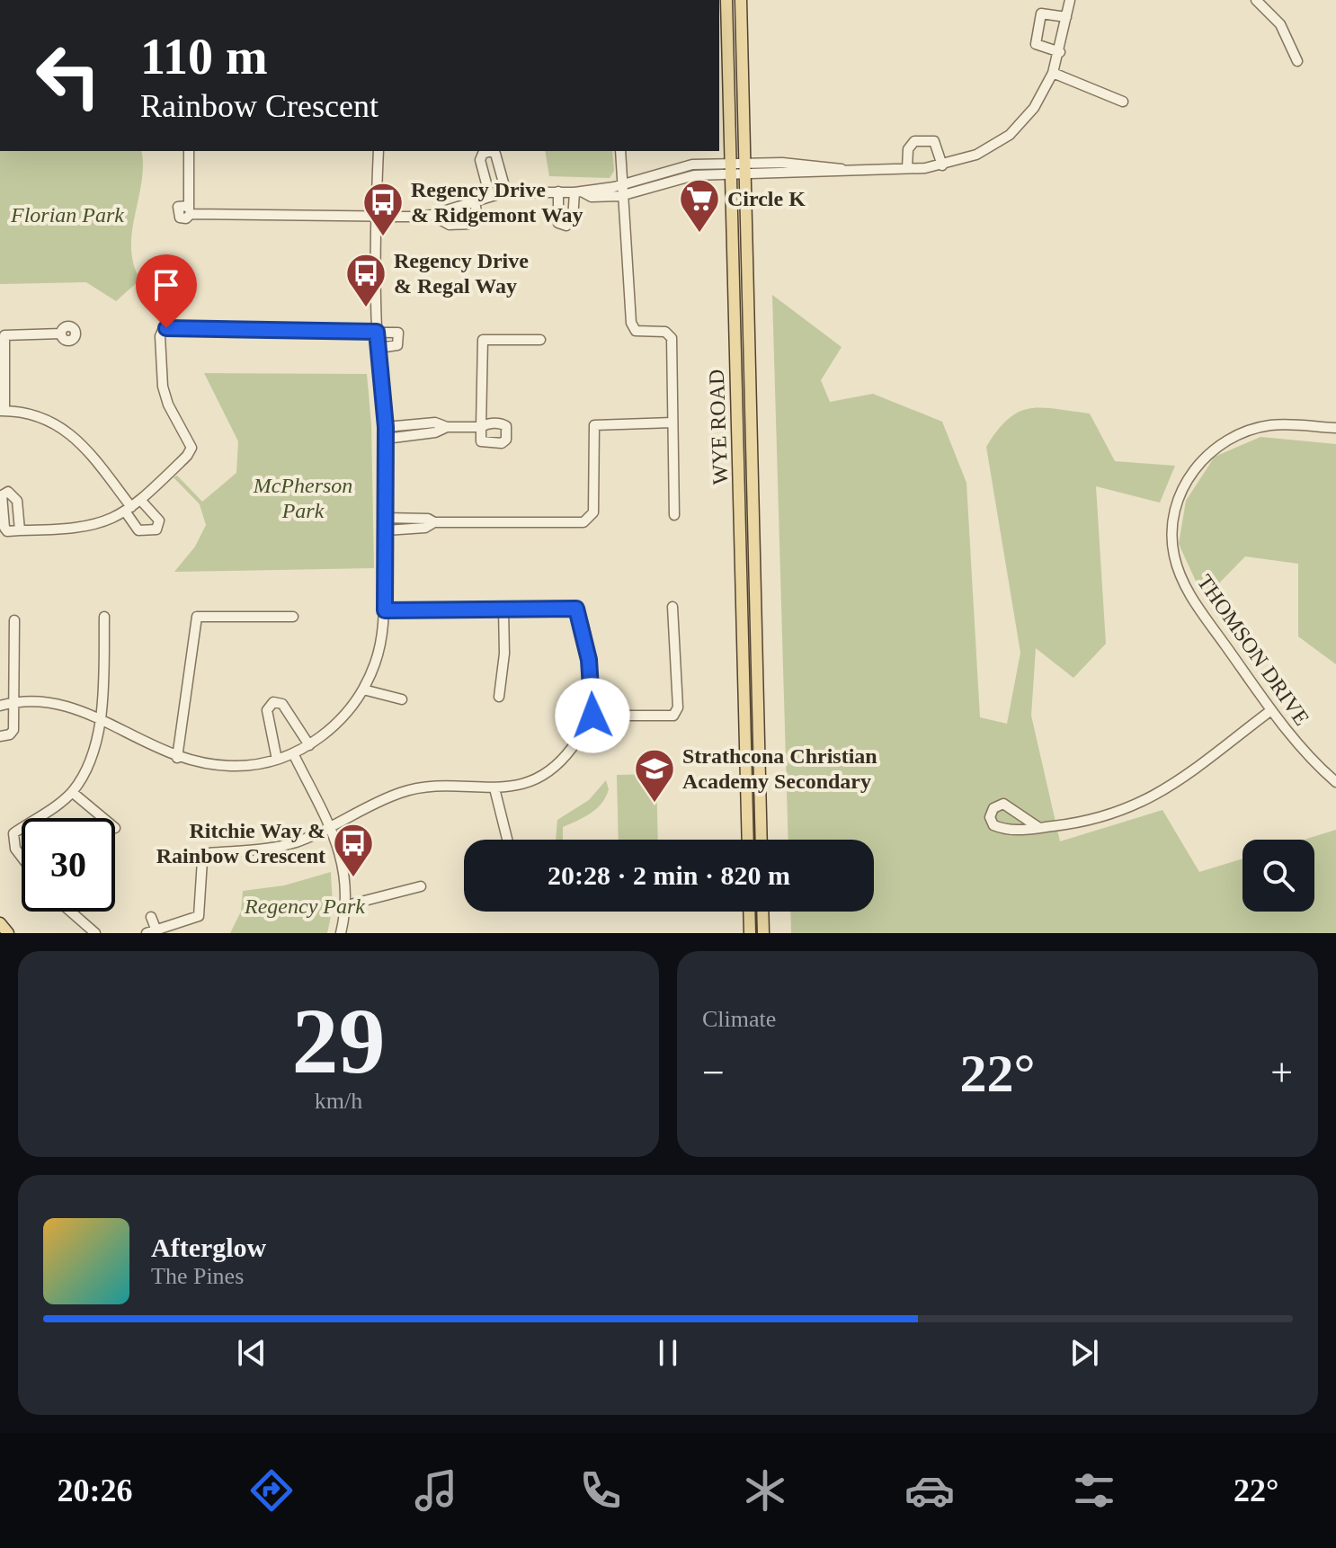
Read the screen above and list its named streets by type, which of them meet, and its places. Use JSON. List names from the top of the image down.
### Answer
{
  "streets": {
    "main road": ["WYE ROAD"],
    "street": ["THOMSON DRIVE"]
  },
  "parks": ["Florian Park", "McPherson Park", "Regency Park"],
  "places": {
    "supermarket": ["Circle K"],
    "bus stop": ["Regency Drive & Ridgemont Way", "Regency Drive & Regal Way", "Ritchie Way & Rainbow Crescent"],
    "school or university": ["Strathcona Christian Academy Secondary"]
  },
  "page": {
    "turn": ["110 m", "Rainbow Crescent"],
    "limit": "30",
    "trip": "20:28 · 2 min · 820 m",
    "tile": [
      ["29", "km/h"],
      "Climate"
    ],
    "heat": ["−", "22°", "+"],
    "song": ["Afterglow", "The Pines"],
    "tabs": ["20:26", "22°"]
  }
}
